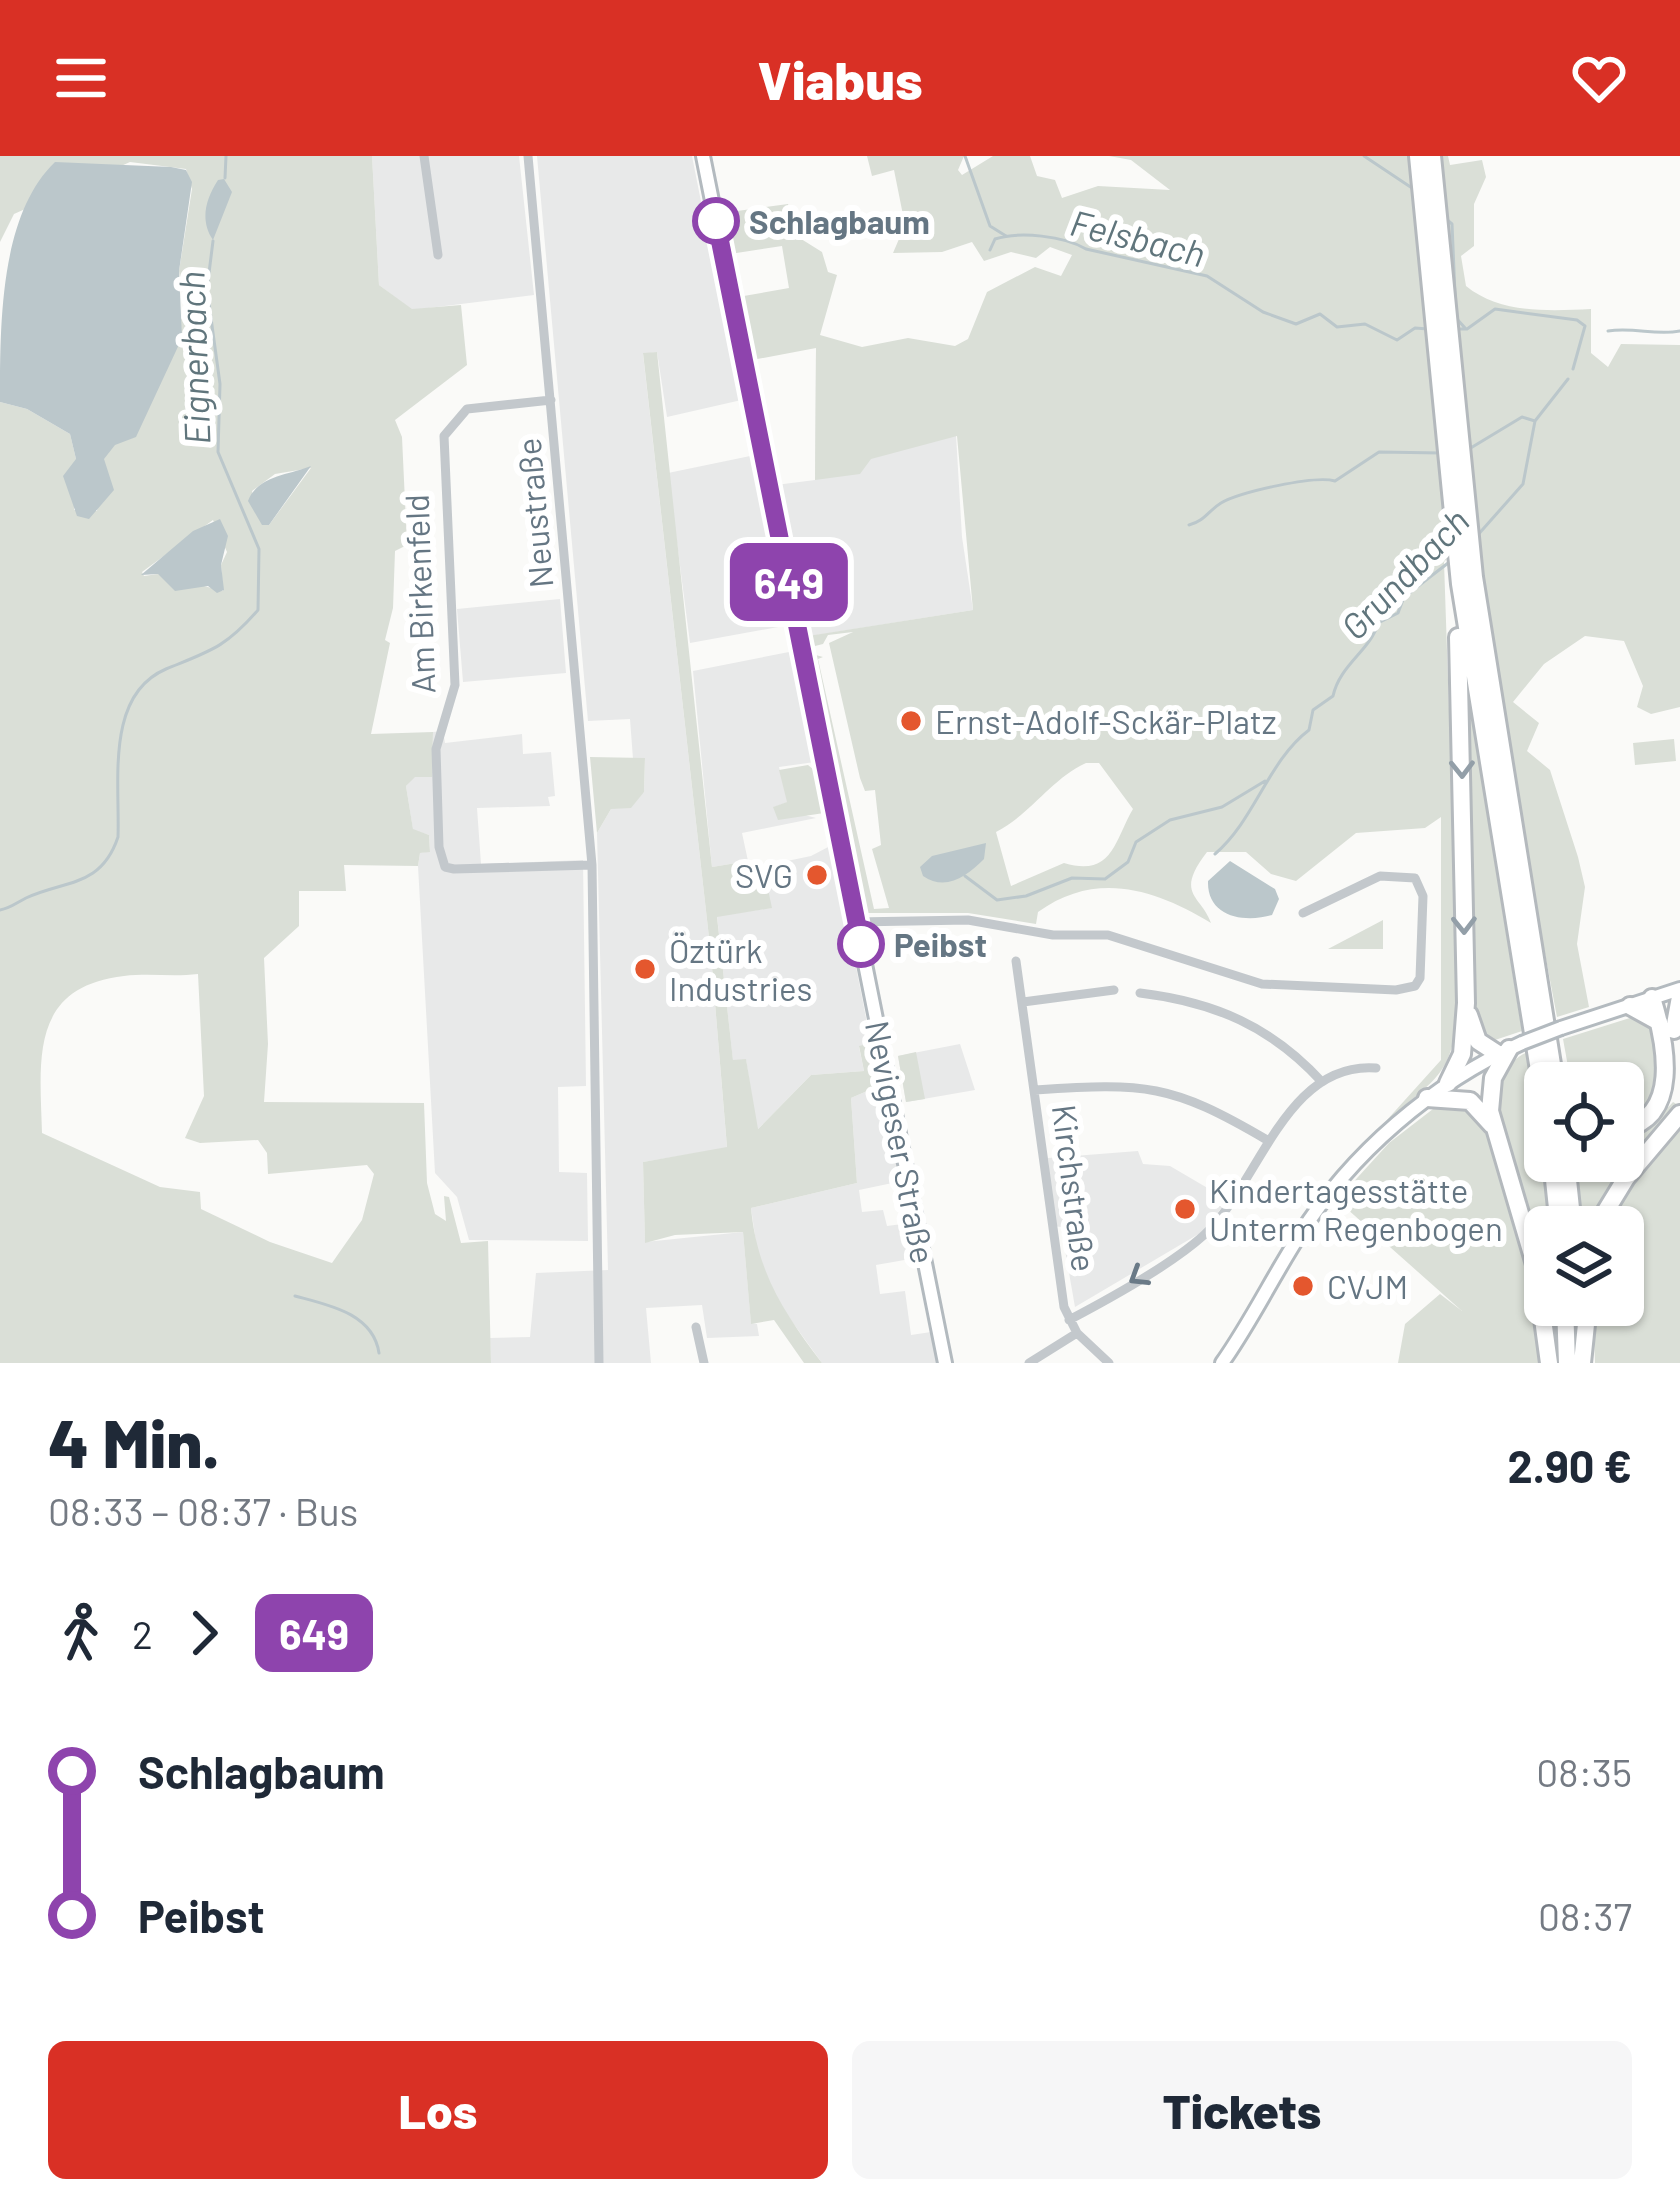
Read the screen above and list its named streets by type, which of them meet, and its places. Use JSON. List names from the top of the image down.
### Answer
{
  "streets": {
    "main road": ["Nevigeser Straße"],
    "street": ["Neustraße", "Am Birkenfeld", "Kirchstraße"]
  },
  "crossings": [
    ["Neustraße", "Am Birkenfeld"]
  ],
  "water": ["Felsbach", "Eignerbach", "Grundbach"],
  "places": [
    "Schlagbaum",
    "Ernst-Adolf-Sckär-Platz",
    "SVG",
    "Peibst",
    "Öztürk Industries",
    "Kindertagesstätte Unterm Regenbogen",
    "CVJM"
  ],
  "lines": ["bus line 649"],
  "page": {
    "header": "Viabus",
    "on_map": "649",
    "heading": ["4 Min.", "08:33 – 08:37 · Bus", "2.90 €"],
    "legs": ["2", "649"],
    "list": [
      {
        "name": "Schlagbaum",
        "value": "08:35"
      },
      {
        "name": "Peibst",
        "value": "08:37"
      }
    ],
    "buttons": ["Los", "Tickets"]
  }
}
